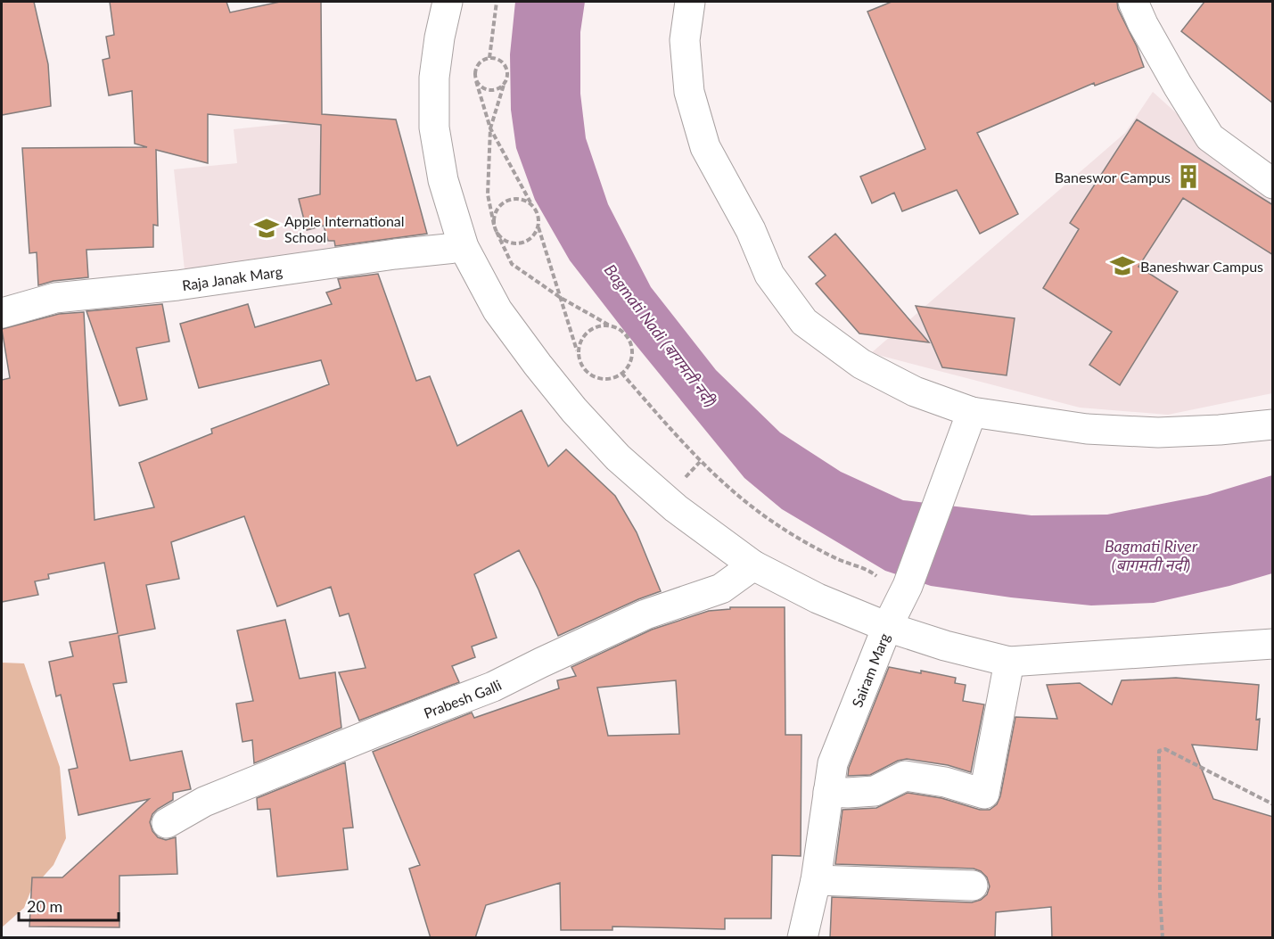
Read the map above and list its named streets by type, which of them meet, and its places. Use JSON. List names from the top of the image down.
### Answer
{
  "streets": {
    "street": ["Raja Janak Marg", "Sairam Marg", "Prabesh Galli"]
  },
  "water": ["Bagmati Nadi (बागमती नदी)", "Bagmati River (बागमती नदी)"],
  "places": {
    "building": ["Baneswor Campus"],
    "school or university": ["Apple International School", "Baneshwar Campus"]
  },
  "scale_bar": "20 m"
}
